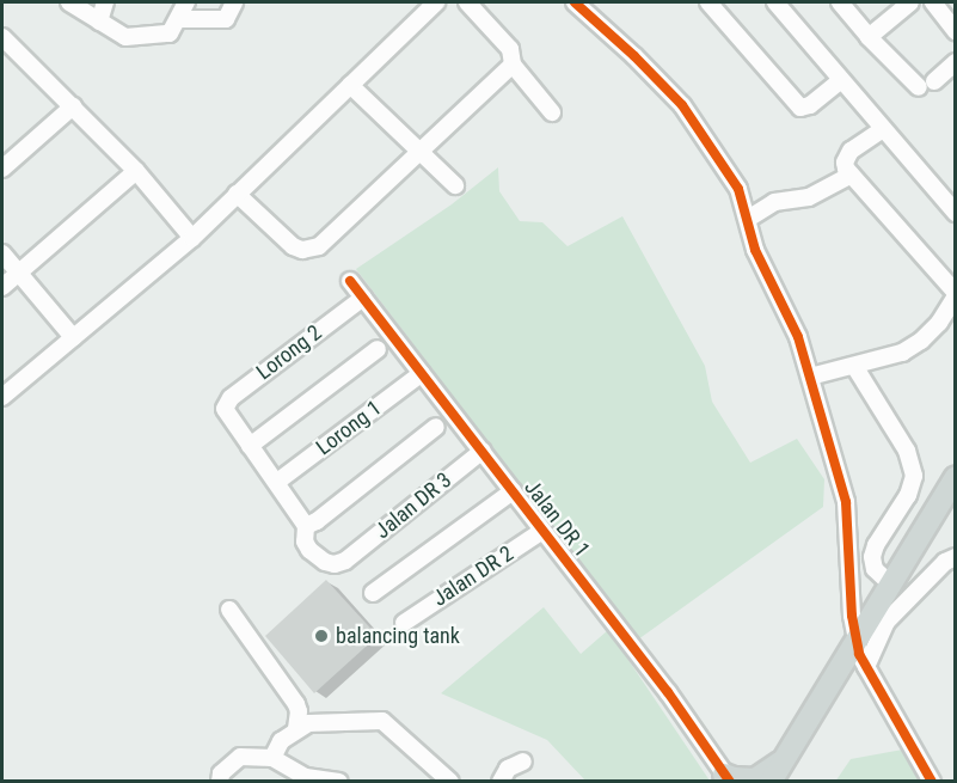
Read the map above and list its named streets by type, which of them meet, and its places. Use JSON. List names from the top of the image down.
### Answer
{
  "streets": {
    "street": [
      "Lorong 2",
      "Lorong 1",
      "Jalan DR 3",
      "Jalan DR 1",
      "Jalan DR 2"
    ]
  },
  "crossings": [
    ["Lorong 2", "Jalan DR 1"],
    ["Lorong 1", "Jalan DR 1"],
    ["Jalan DR 3", "Jalan DR 1"],
    ["Jalan DR 1", "Jalan DR 2"]
  ],
  "places": ["balancing tank"]
}
